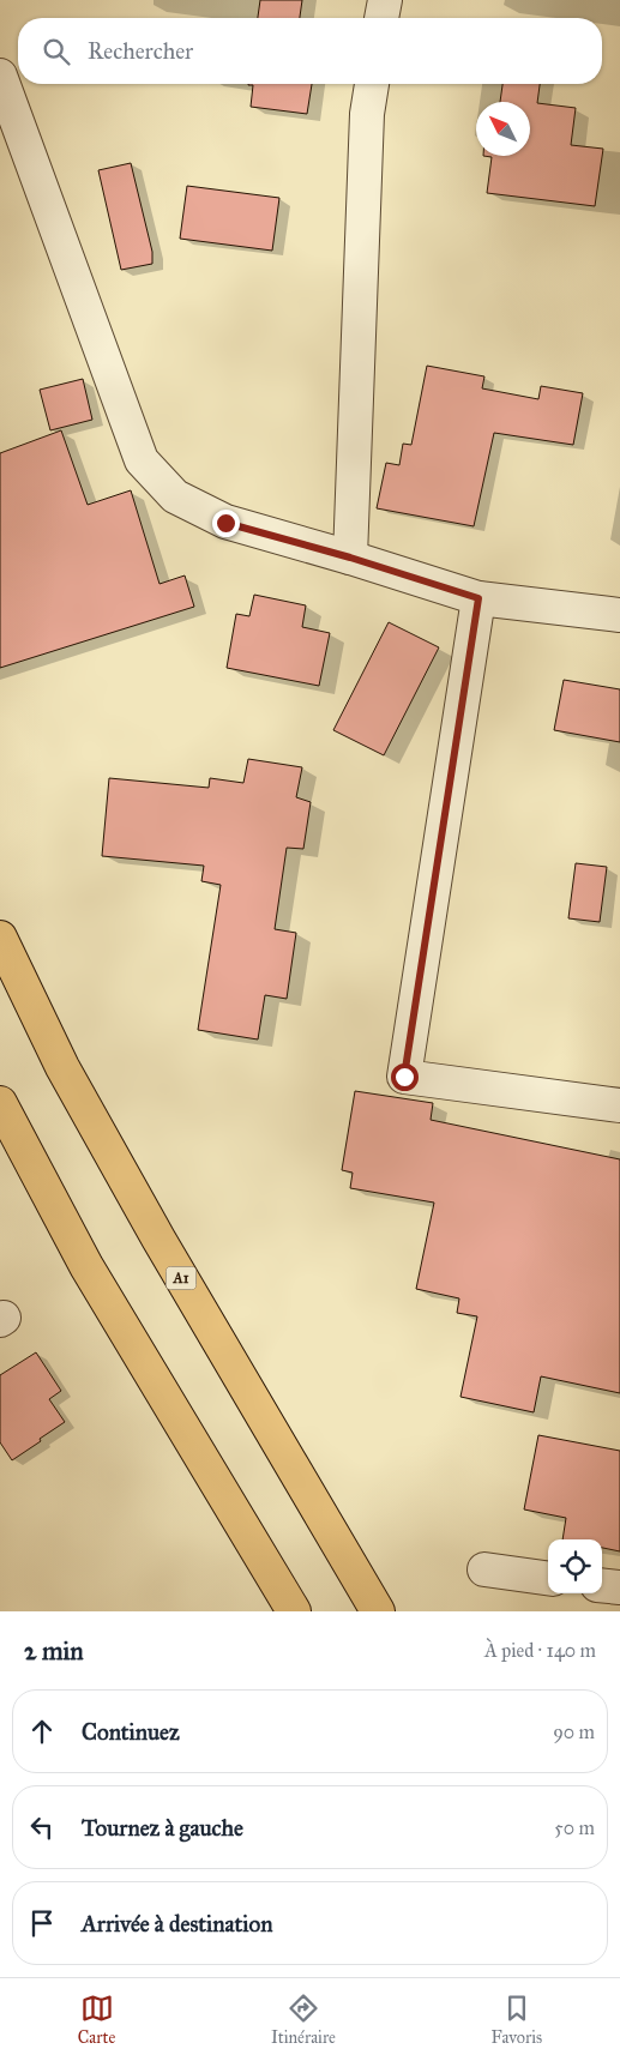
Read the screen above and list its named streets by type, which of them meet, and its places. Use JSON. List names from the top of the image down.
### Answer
{
  "streets": {
    "main road": ["A1"]
  },
  "north": "top left",
  "page": {
    "search": "Rechercher",
    "heading": ["2 min", "À pied · 140 m"],
    "list": [
      ["Continuez", "90 m"],
      ["Tournez à gauche", "50 m"],
      "Arrivée à destination"
    ],
    "nav": ["Carte", "Itinéraire", "Favoris"]
  }
}
